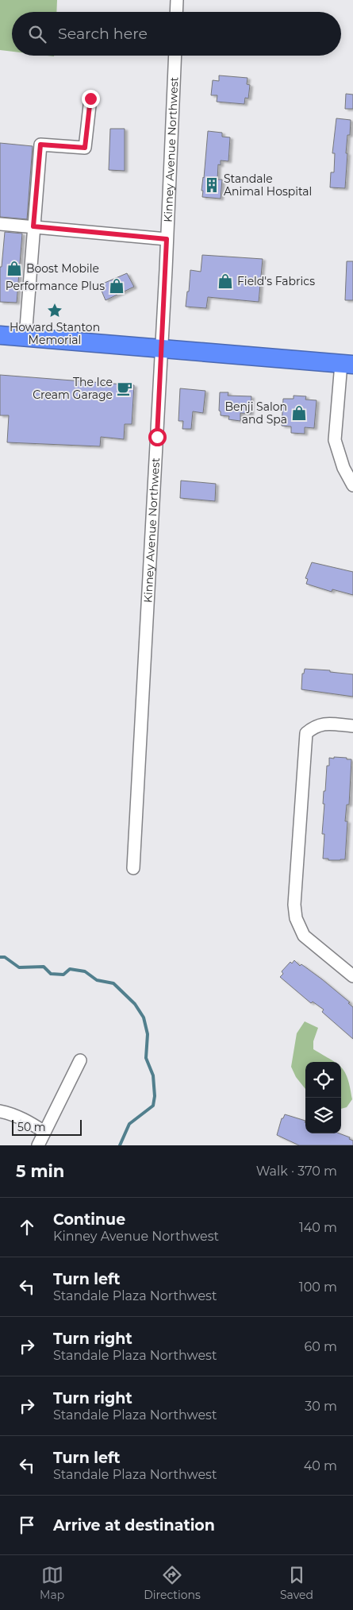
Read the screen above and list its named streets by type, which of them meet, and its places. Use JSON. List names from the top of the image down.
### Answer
{
  "streets": {
    "street": ["Kinney Avenue Northwest"]
  },
  "places": {
    "building": ["Standale Animal Hospital"],
    "shop": [
      "Boost Mobile",
      "Field's Fabrics",
      "Performance Plus",
      "Benji Salon and Spa"
    ],
    "place": ["Howard Stanton Memorial"],
    "cafe": ["The Ice Cream Garage"]
  },
  "scale_bar": "50 m",
  "page": {
    "search": "Search here",
    "scale": "50 m",
    "heading": ["5 min", "Walk · 370 m"],
    "list": [
      ["Continue", "Kinney Avenue Northwest", "140 m"],
      ["Turn left", "Standale Plaza Northwest", "100 m"],
      ["Turn right", "Standale Plaza Northwest", "60 m"],
      ["Turn right", "Standale Plaza Northwest", "30 m"],
      ["Turn left", "Standale Plaza Northwest", "40 m"],
      "Arrive at destination"
    ],
    "nav": ["Map", "Directions", "Saved"]
  }
}
